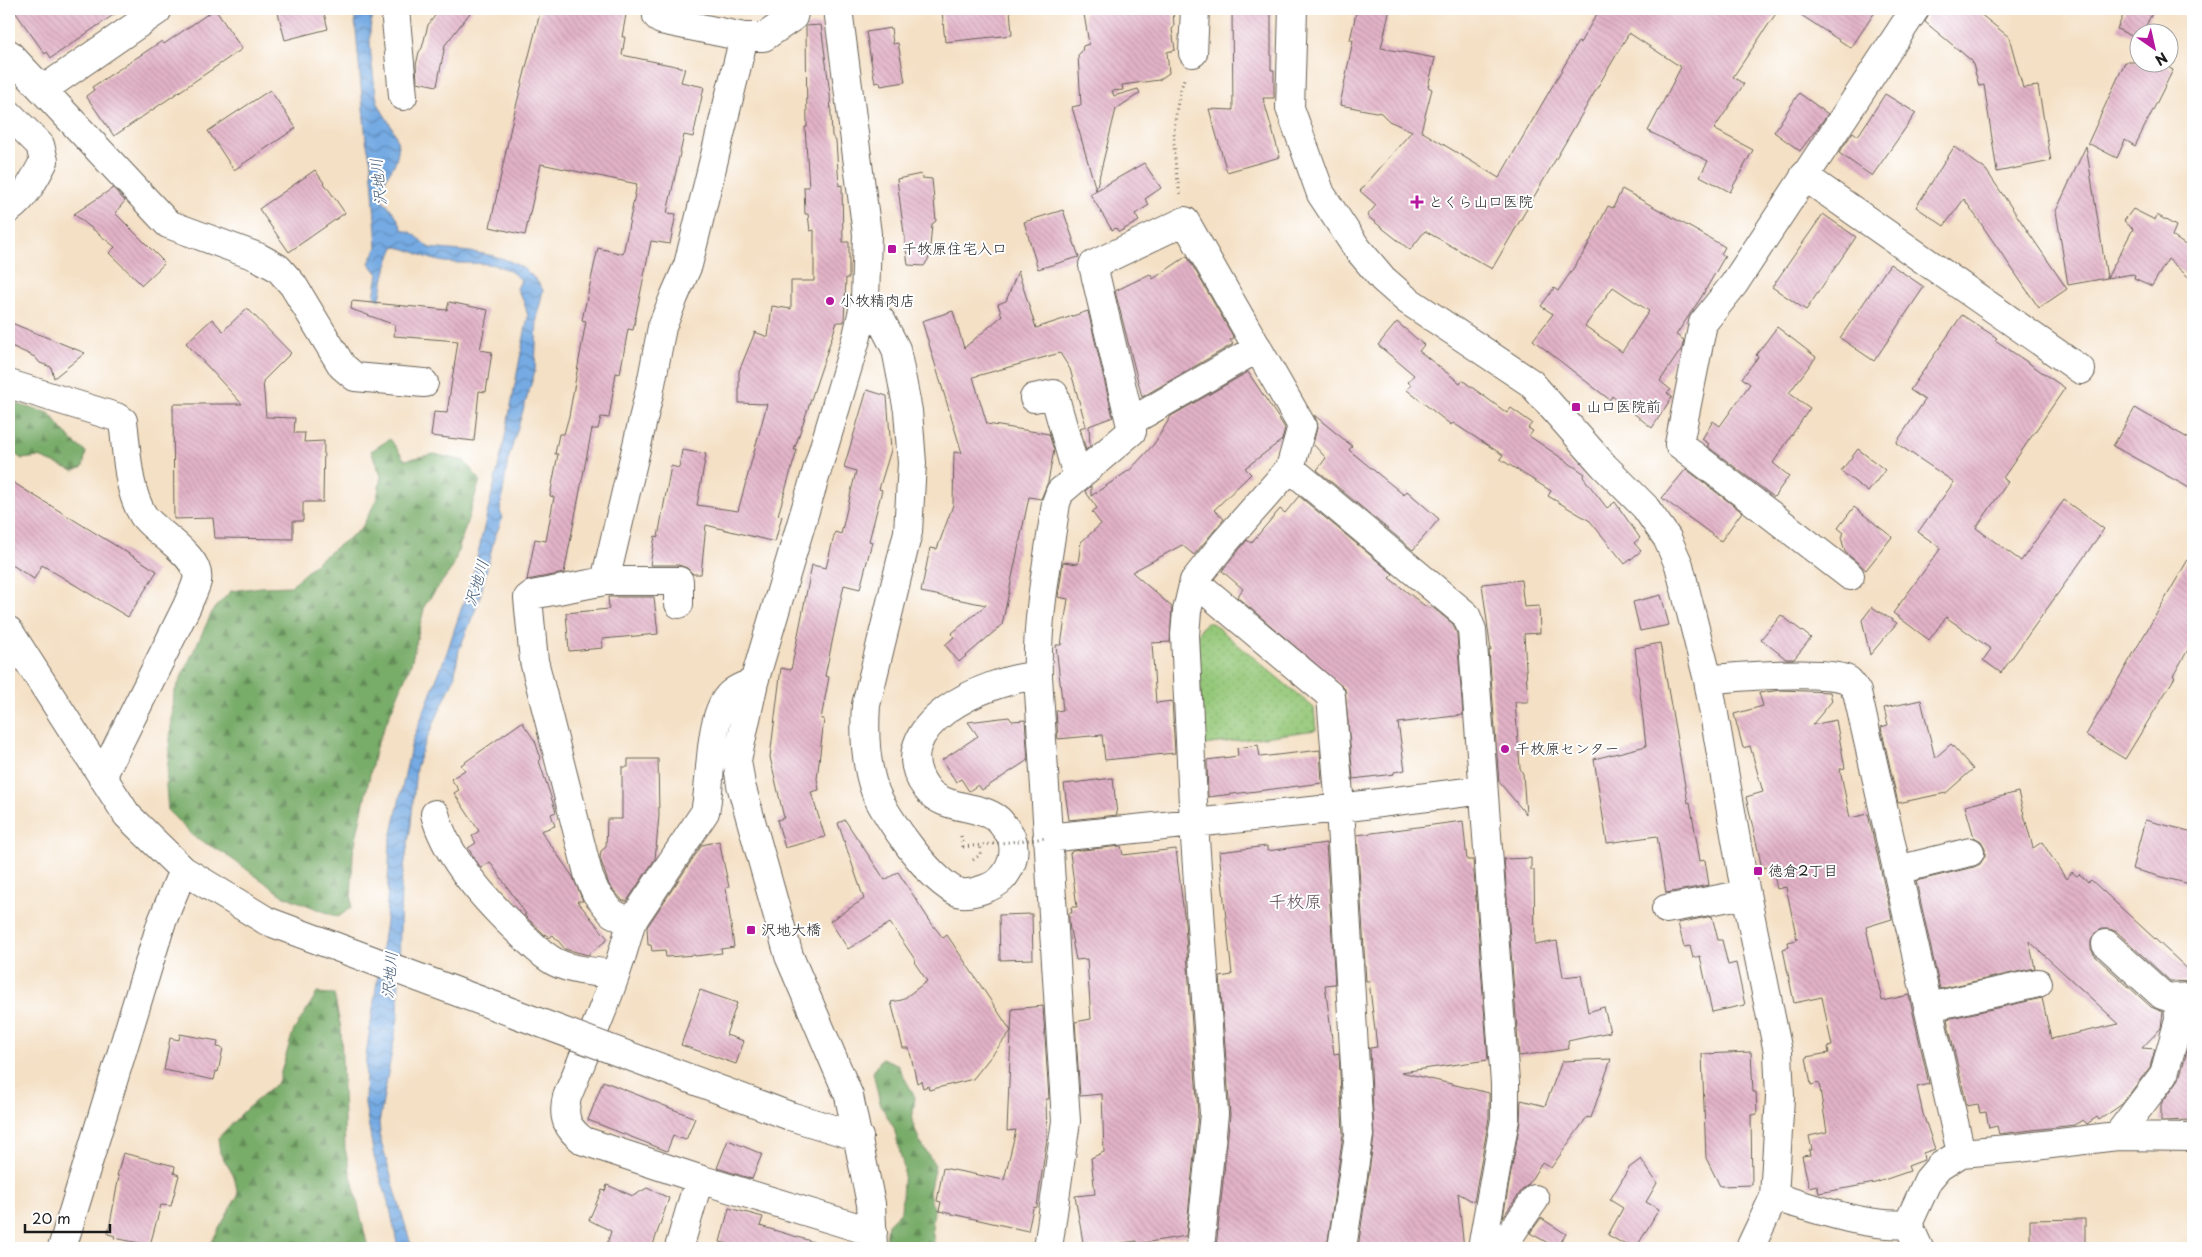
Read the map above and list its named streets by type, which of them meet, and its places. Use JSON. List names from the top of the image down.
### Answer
{
  "districts": ["千枚原"],
  "water": ["沢地川"],
  "places": {
    "health": ["とくら山口医院"],
    "transit": [
      "千牧原住宅入口",
      "山口医院前",
      "徳倉2丁目",
      "沢地大橋"
    ],
    "other": ["小牧精肉店", "千枚原センター"]
  },
  "scale_bar": "20 m",
  "north": "bottom right"
}
